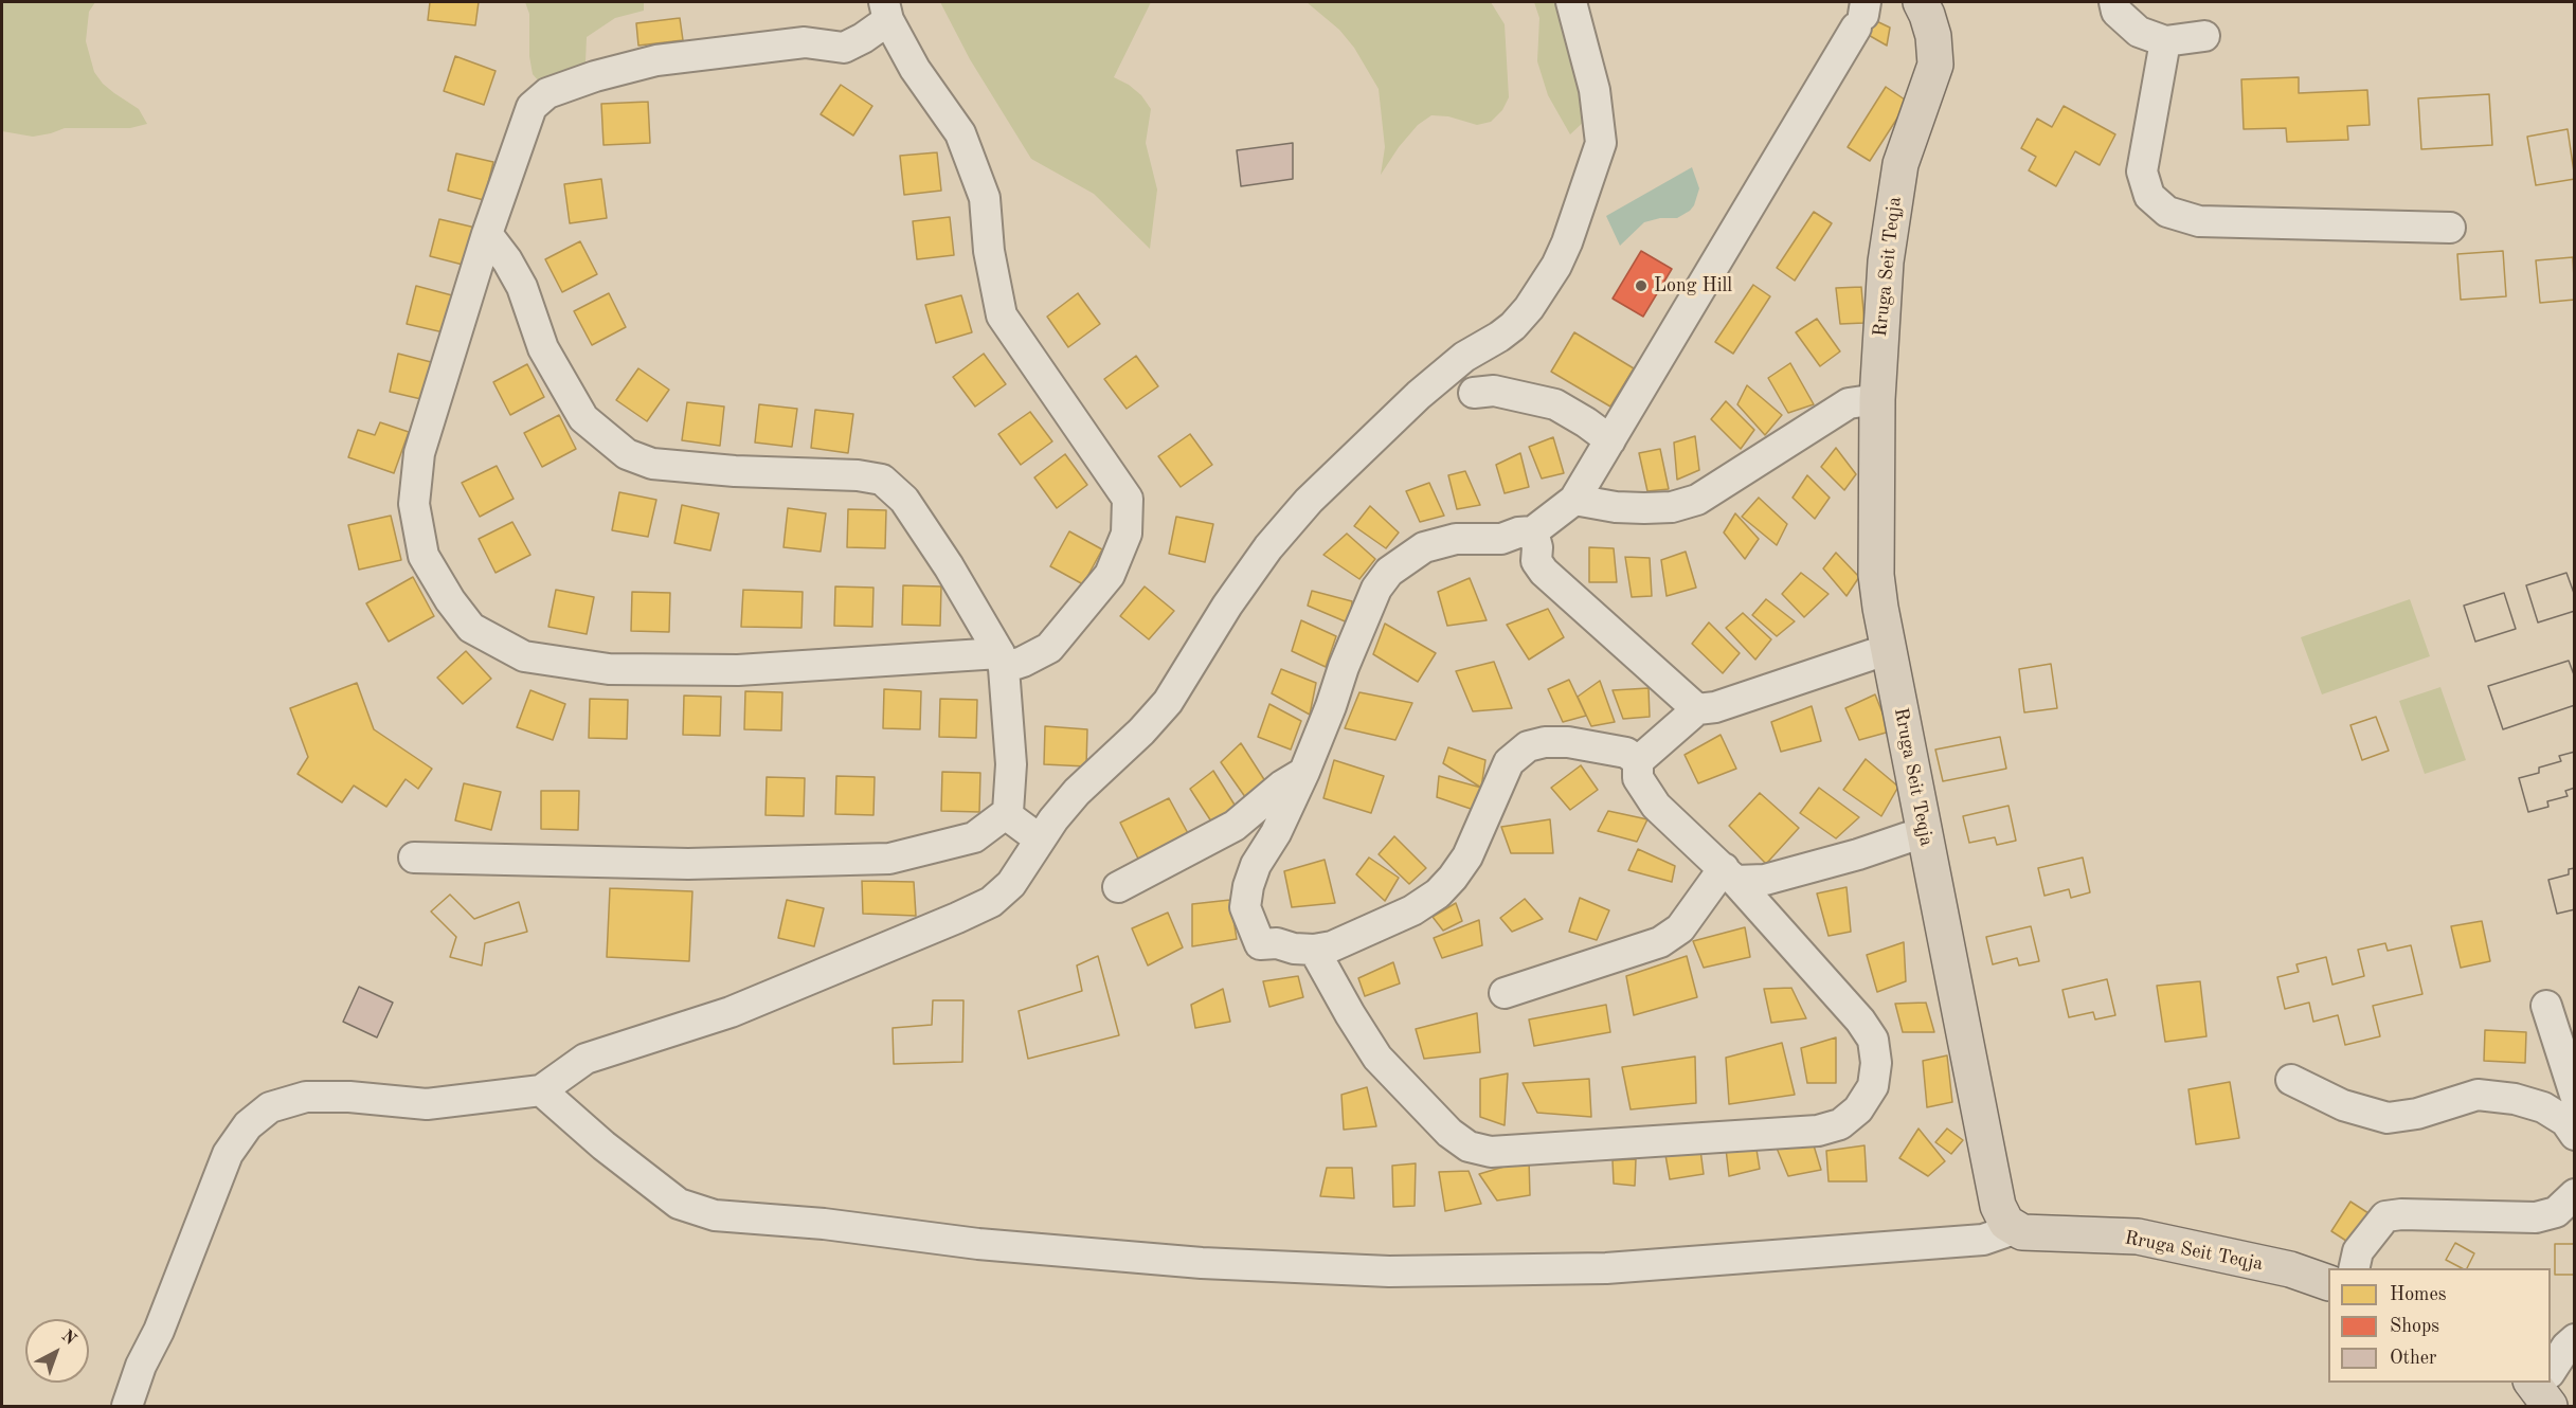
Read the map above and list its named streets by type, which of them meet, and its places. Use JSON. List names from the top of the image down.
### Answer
{
  "streets": {
    "main road": ["Rruga Seit Teqja"]
  },
  "places": ["Long Hill"],
  "legend": ["Homes", "Shops", "Other"],
  "north": "top right"
}
